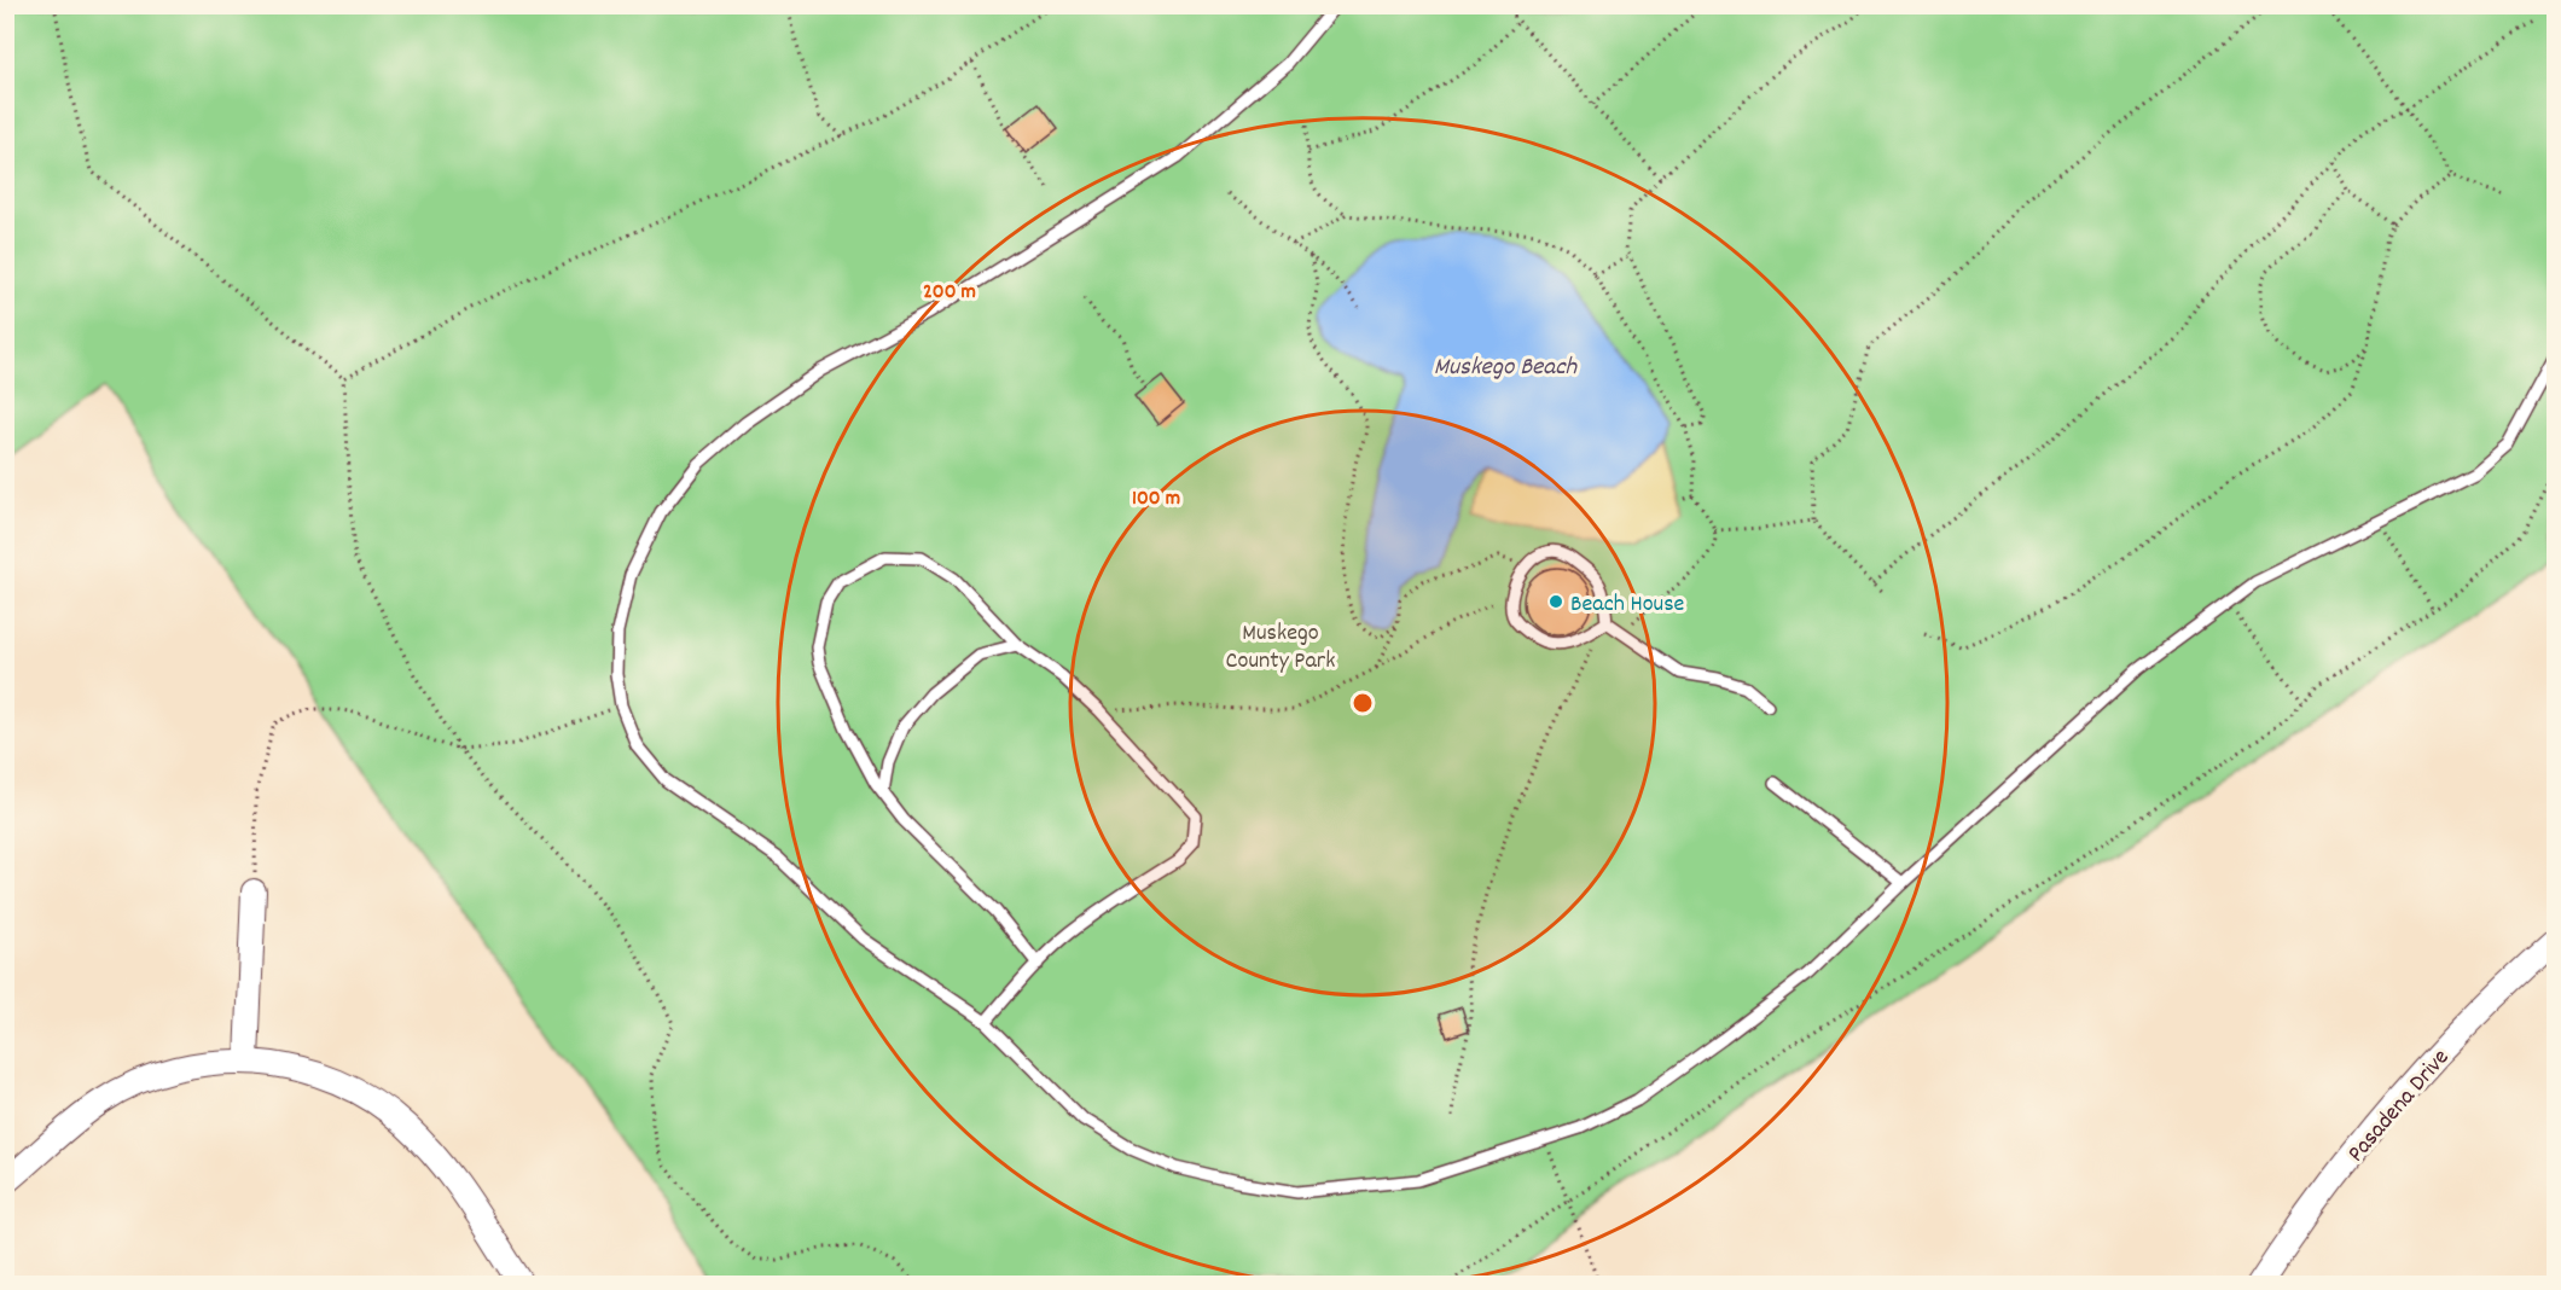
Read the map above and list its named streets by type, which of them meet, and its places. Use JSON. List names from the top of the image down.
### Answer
{
  "streets": {
    "street": ["Pasadena Drive"]
  },
  "water": ["Muskego Beach"],
  "parks": ["Muskego County Park"],
  "places": ["Beach House"],
  "rings": ["200 m", "100 m"]
}
